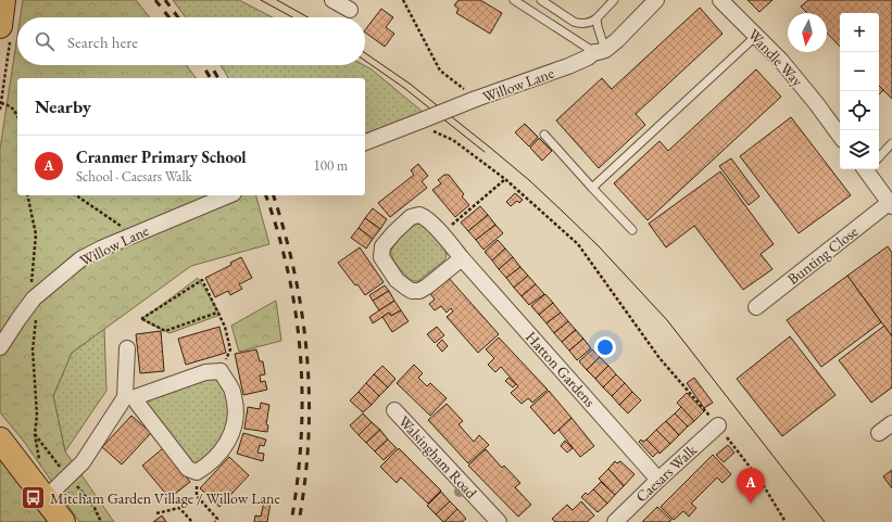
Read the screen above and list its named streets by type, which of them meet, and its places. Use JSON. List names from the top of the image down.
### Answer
{
  "streets": {
    "street": [
      "Wandle Way",
      "Willow Lane",
      "Bunting Close",
      "Hatton Gardens",
      "Walsingham Road",
      "Caesars Walk"
    ]
  },
  "crossings": [
    ["Hatton Gardens", "Caesars Walk"]
  ],
  "places": {
    "bus stop": ["Mitcham Garden Village / Willow Lane"]
  },
  "north": "bottom",
  "page": {
    "map_buttons": ["+", "−"],
    "search": "Search here",
    "heading": "Nearby",
    "list": [
      {
        "mark": "A",
        "name": "Cranmer Primary School",
        "note": "School · Caesars Walk",
        "value": "100 m"
      }
    ],
    "pins": "A"
  }
}
